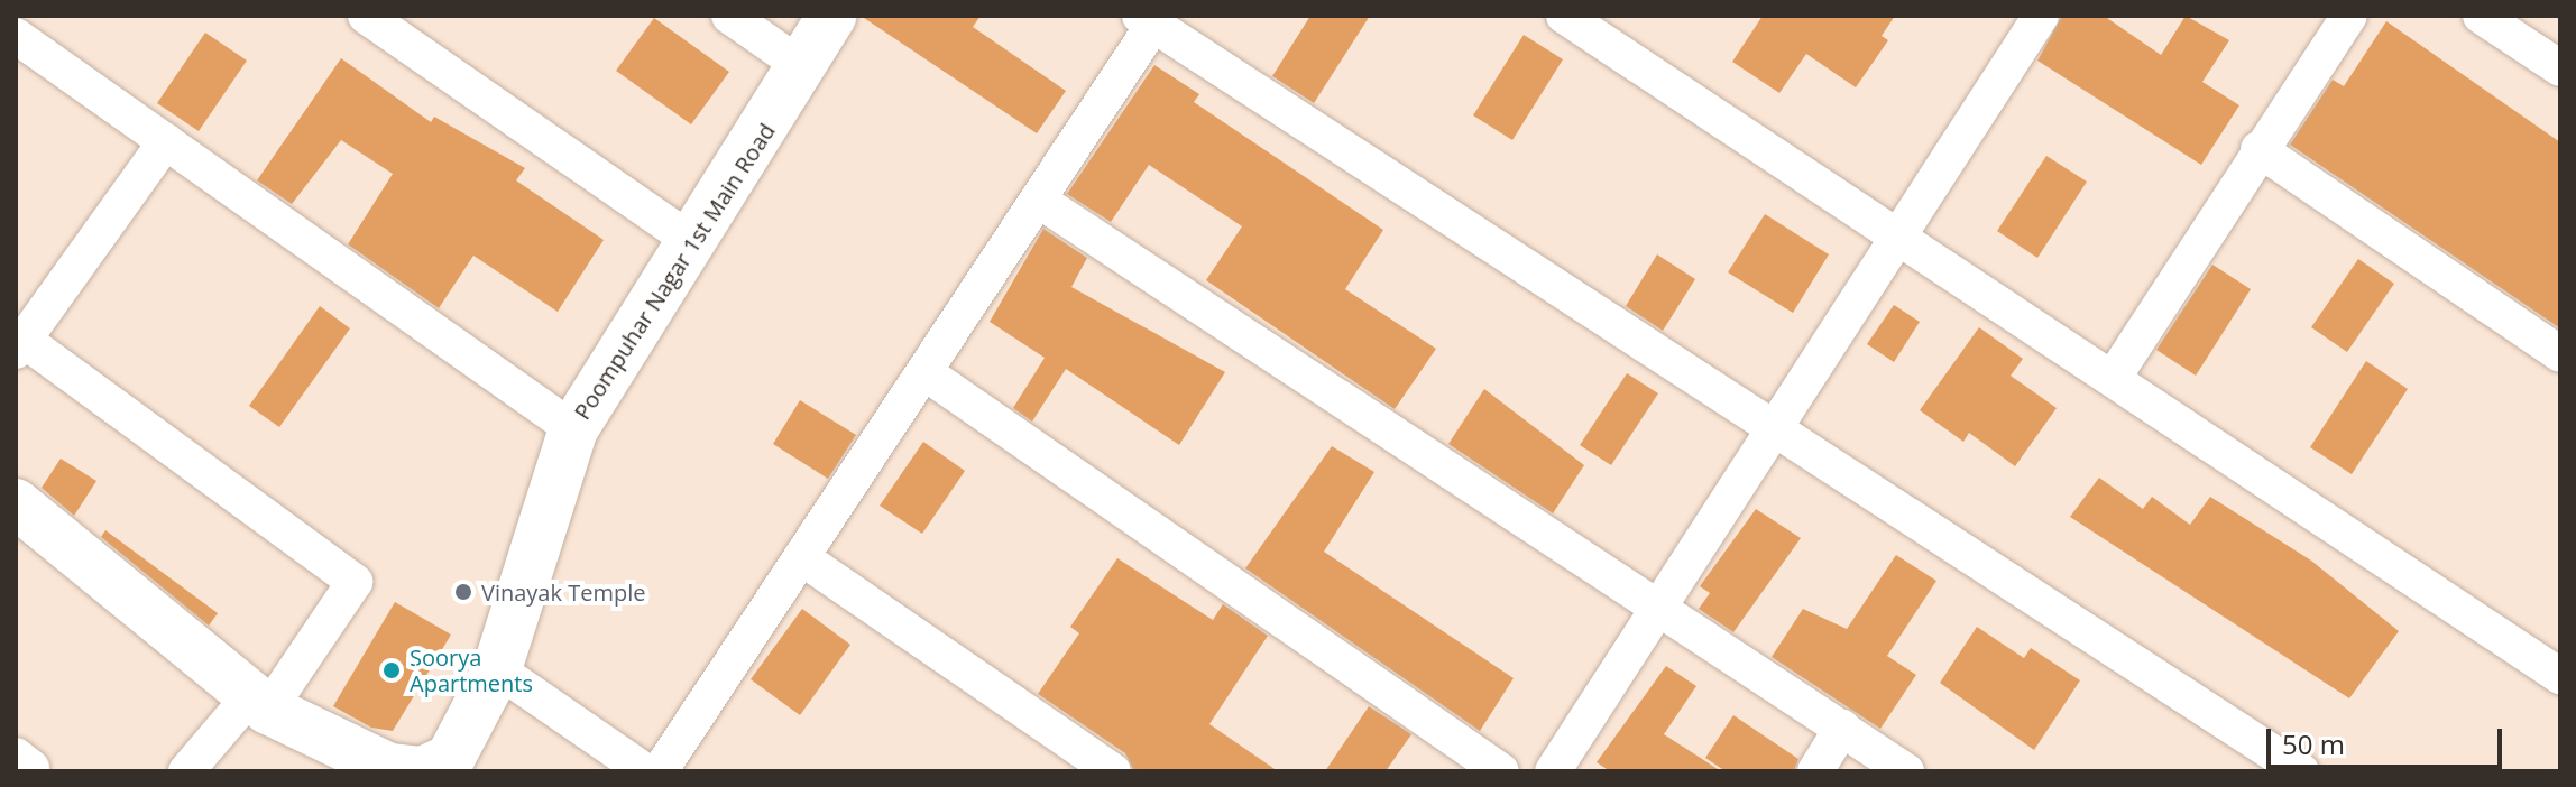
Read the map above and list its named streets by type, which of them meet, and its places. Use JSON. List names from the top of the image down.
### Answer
{
  "streets": {
    "main road": ["Poompuhar Nagar 1st Main Road"]
  },
  "places": ["Vinayak Temple", "Soorya Apartments"],
  "scale_bar": "50 m"
}
